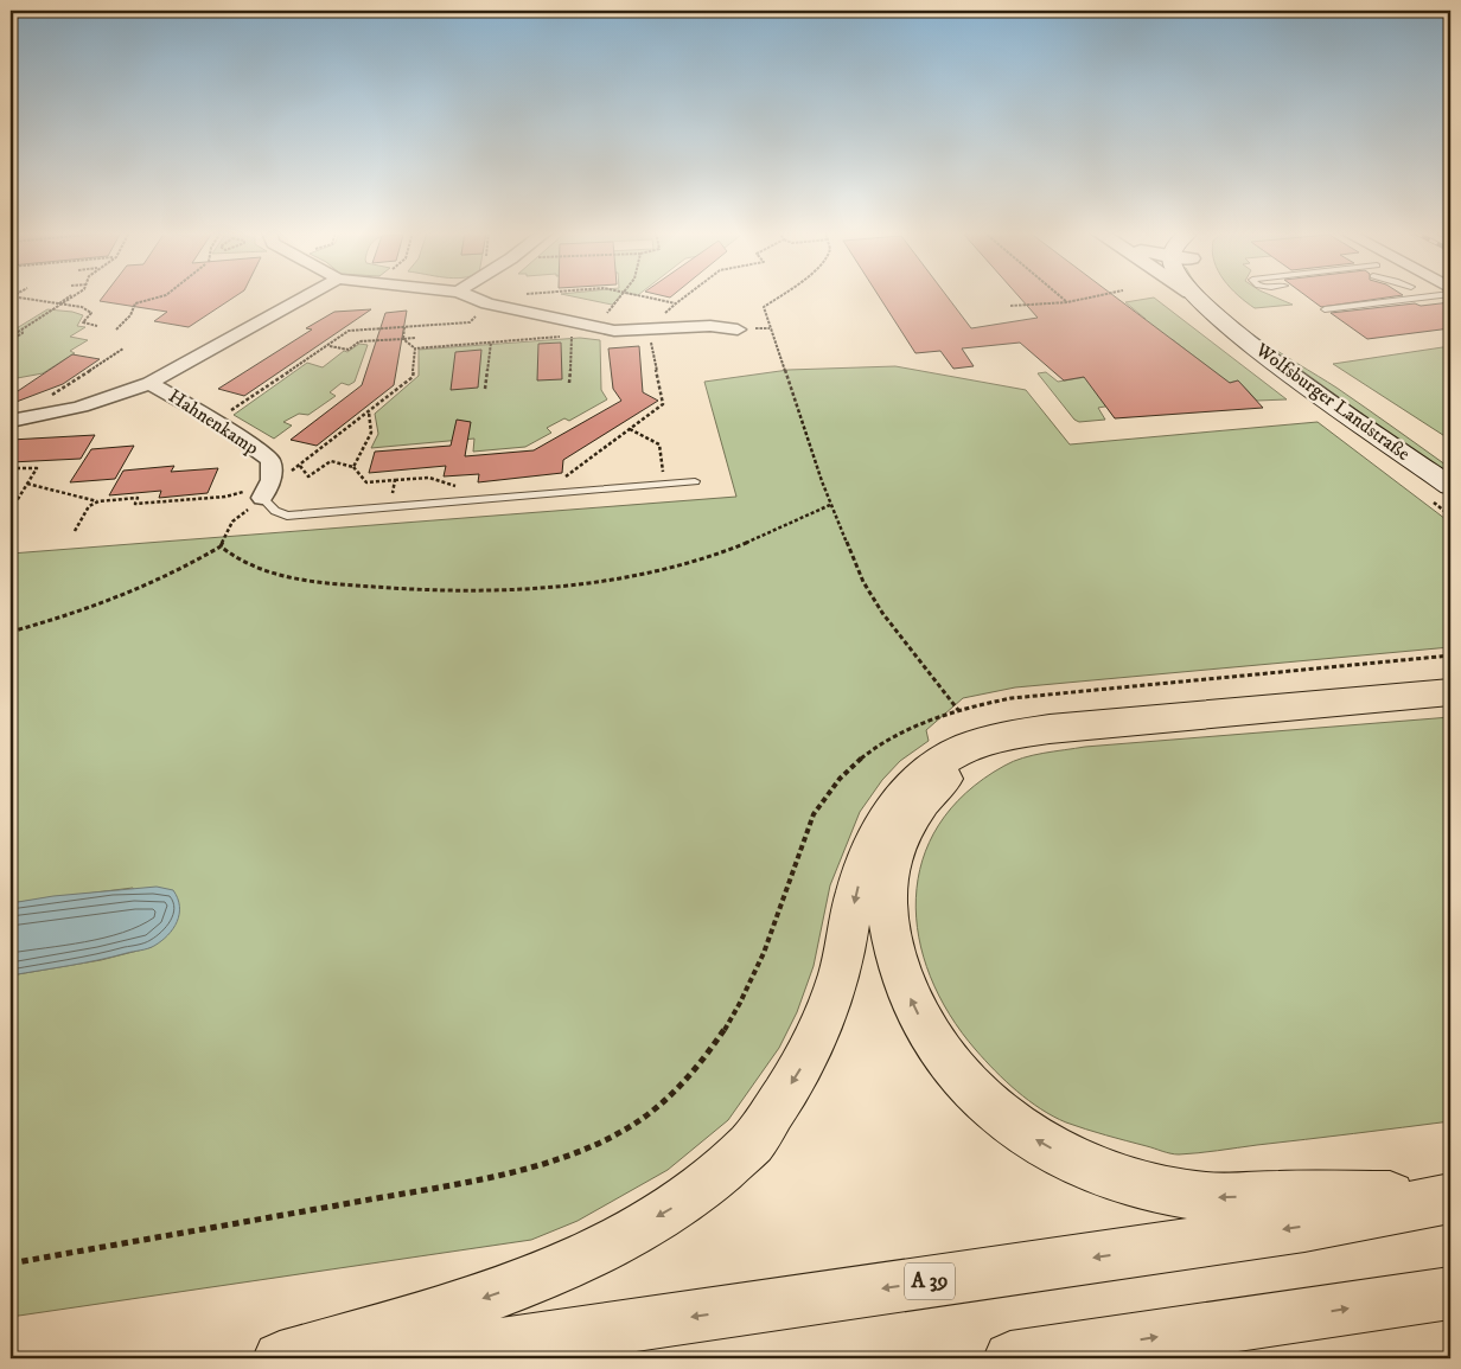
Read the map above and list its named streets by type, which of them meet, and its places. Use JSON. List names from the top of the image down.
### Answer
{
  "streets": {
    "highway": ["A 39"],
    "main road": ["Wolfsburger Landstraße"],
    "street": ["Hahnenkamp"]
  }
}
